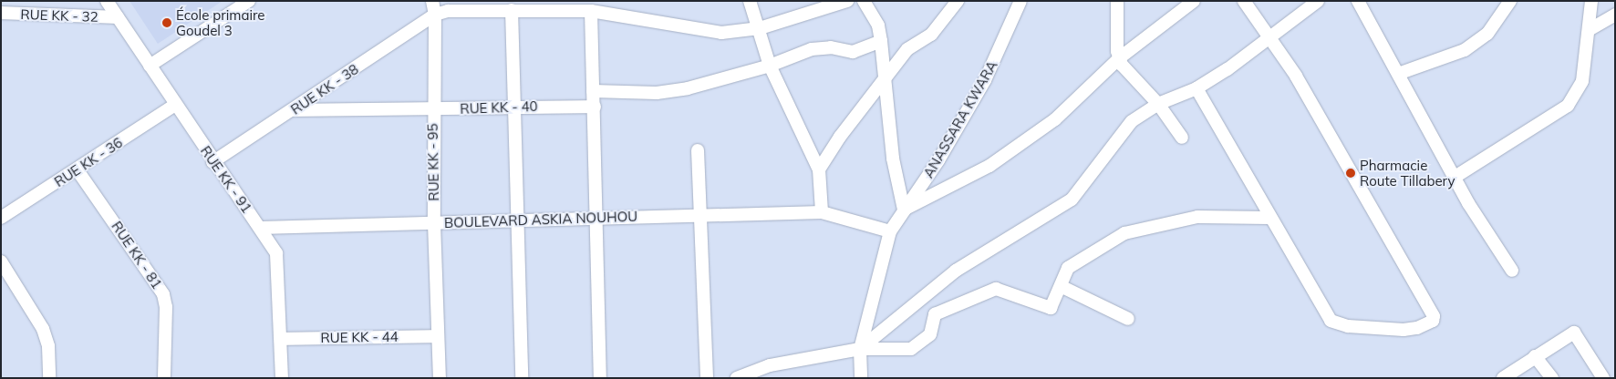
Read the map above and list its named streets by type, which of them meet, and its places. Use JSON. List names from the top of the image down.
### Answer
{
  "streets": {
    "street": [
      "RUE KK - 32",
      "RUE KK - 38",
      "RUE KK - 40",
      "ANASSARA KWARA",
      "RUE KK - 36",
      "RUE KK - 95",
      "RUE KK - 91",
      "BOULEVARD ASKIA NOUHOU",
      "RUE KK - 81",
      "RUE KK - 44"
    ]
  },
  "crossings": [
    ["RUE KK - 32", "RUE KK - 91"],
    ["RUE KK - 38", "RUE KK - 40"],
    ["RUE KK - 38", "RUE KK - 95"],
    ["RUE KK - 38", "RUE KK - 91"],
    ["RUE KK - 40", "RUE KK - 95"],
    ["ANASSARA KWARA", "BOULEVARD ASKIA NOUHOU"],
    ["RUE KK - 36", "RUE KK - 91"],
    ["RUE KK - 36", "RUE KK - 81"],
    ["RUE KK - 95", "BOULEVARD ASKIA NOUHOU"],
    ["RUE KK - 95", "RUE KK - 44"],
    ["RUE KK - 91", "BOULEVARD ASKIA NOUHOU"],
    ["RUE KK - 91", "RUE KK - 44"]
  ],
  "places": ["École primaire Goudel 3", "Pharmacie Route Tillabery"]
}
